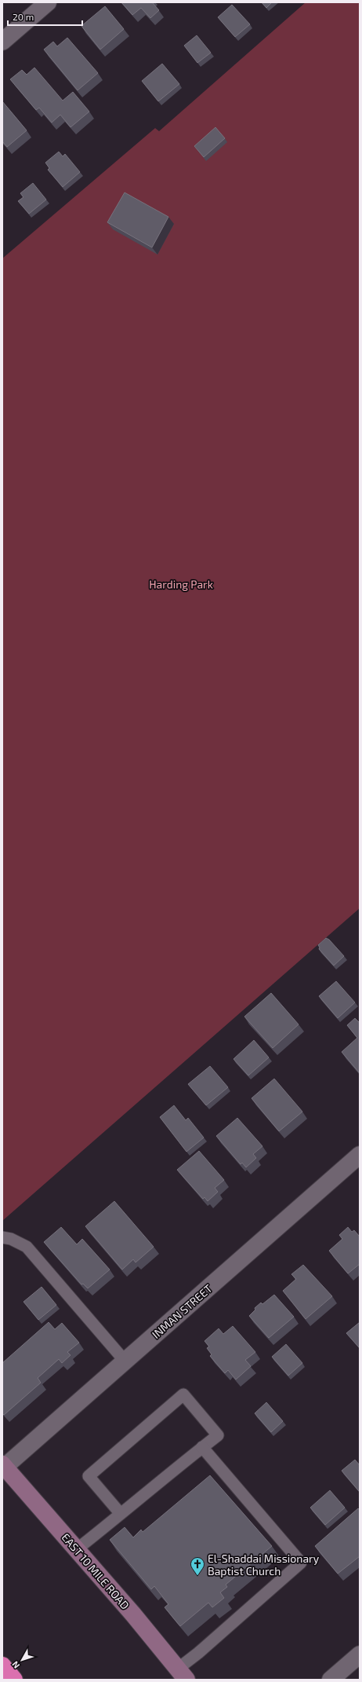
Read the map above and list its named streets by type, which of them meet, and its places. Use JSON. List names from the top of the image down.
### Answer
{
  "streets": {
    "main road": ["EAST 10 MILE ROAD"],
    "street": ["INMAN STREET"]
  },
  "crossings": [
    ["INMAN STREET", "EAST 10 MILE ROAD"]
  ],
  "parks": ["Harding Park"],
  "places": {
    "church": ["El-Shaddai Missionary Baptist Church"]
  },
  "scale_bar": "20 m",
  "north": "bottom left"
}
